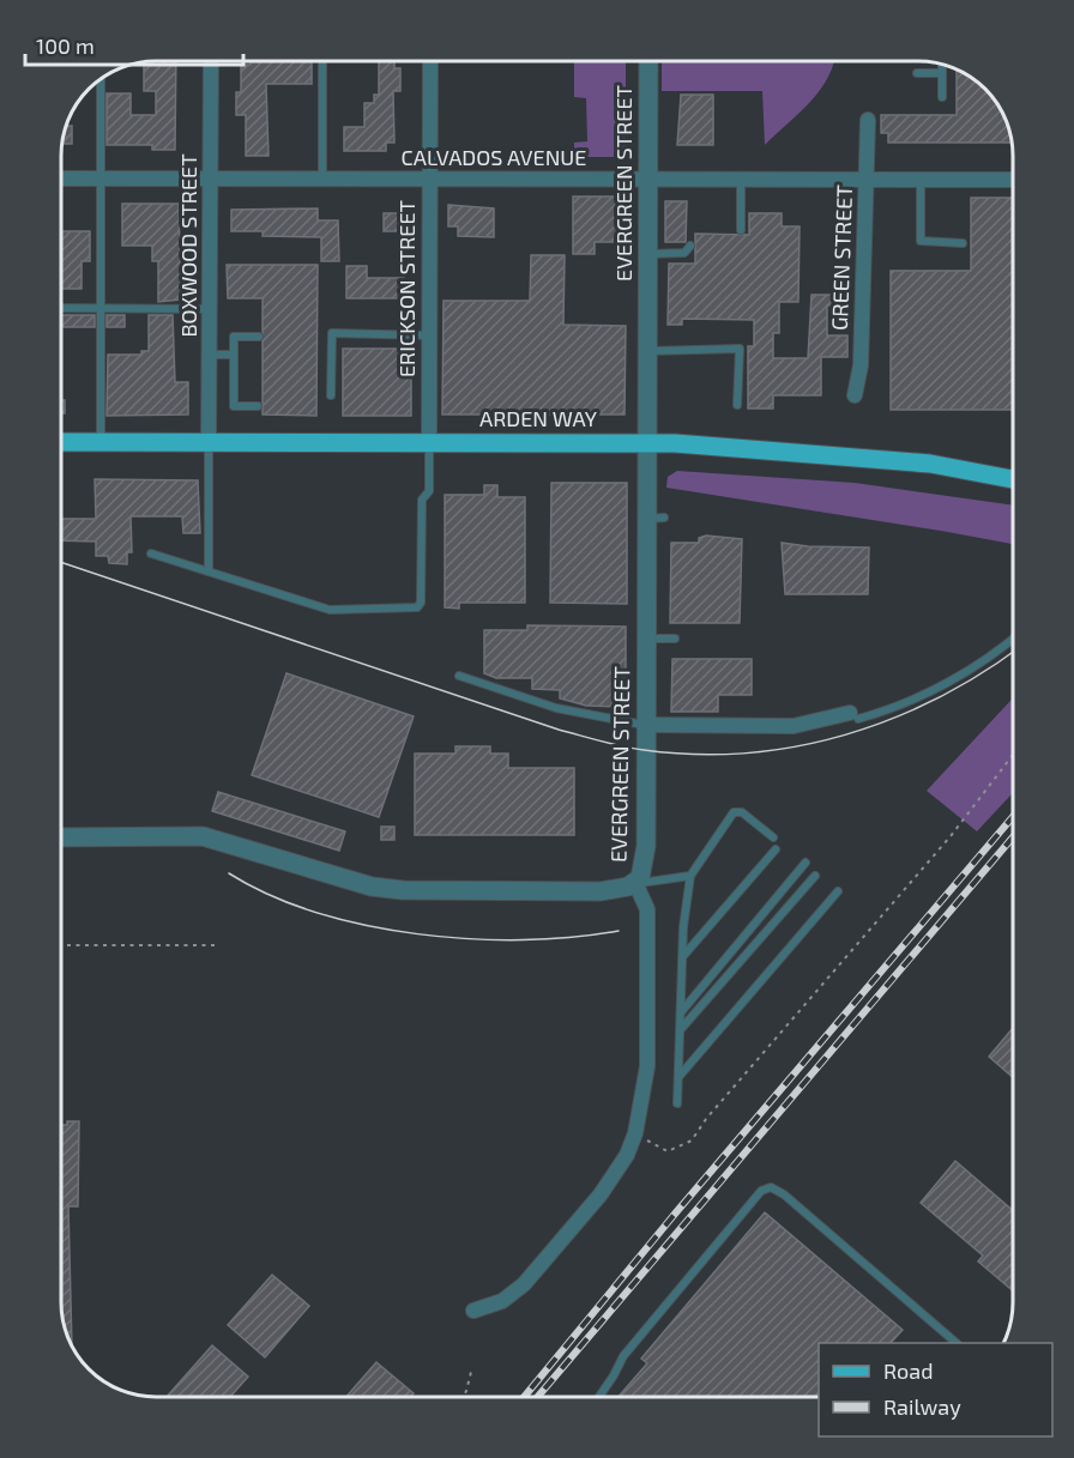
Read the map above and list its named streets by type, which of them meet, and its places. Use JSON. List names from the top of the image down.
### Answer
{
  "streets": {
    "main road": ["ARDEN WAY"],
    "street": [
      "CALVADOS AVENUE",
      "EVERGREEN STREET",
      "BOXWOOD STREET",
      "GREEN STREET",
      "ERICKSON STREET"
    ]
  },
  "crossings": [
    ["CALVADOS AVENUE", "EVERGREEN STREET"],
    ["CALVADOS AVENUE", "BOXWOOD STREET"],
    ["CALVADOS AVENUE", "GREEN STREET"],
    ["CALVADOS AVENUE", "ERICKSON STREET"],
    ["EVERGREEN STREET", "ARDEN WAY"],
    ["BOXWOOD STREET", "ARDEN WAY"],
    ["ERICKSON STREET", "ARDEN WAY"]
  ],
  "legend": ["Road", "Railway"],
  "scale_bar": "100 m"
}
